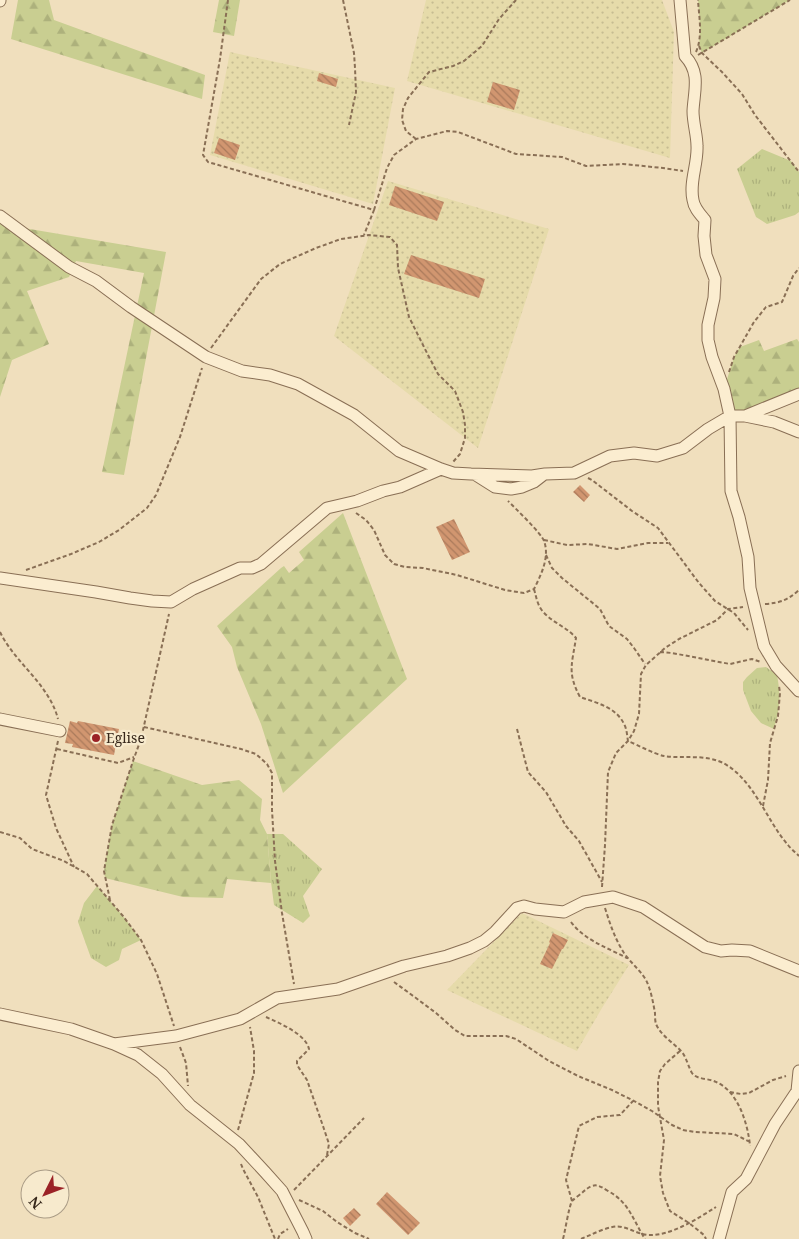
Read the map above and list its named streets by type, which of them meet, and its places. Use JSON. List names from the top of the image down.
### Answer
{
  "places": ["Eglise"],
  "north": "bottom left"
}
